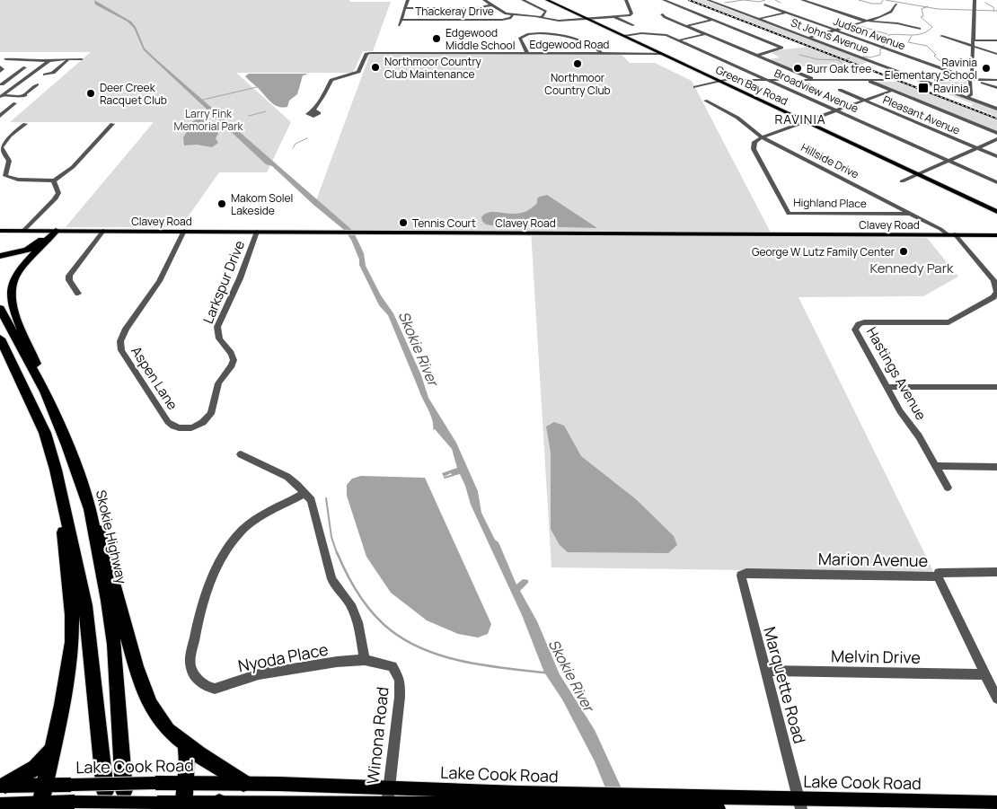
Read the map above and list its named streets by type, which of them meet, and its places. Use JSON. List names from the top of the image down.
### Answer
{
  "streets": {
    "highway": ["Skokie Highway"],
    "main road": ["Green Bay Road", "Clavey Road", "Lake Cook Road"],
    "street": [
      "Thackeray Drive",
      "Judson Avenue",
      "St Johns Avenue",
      "Edgewood Road",
      "Broadview Avenue",
      "Pleasant Avenue",
      "Hillside Drive",
      "Highland Place",
      "Larkspur Drive",
      "Hastings Avenue",
      "Aspen Lane",
      "Marion Avenue",
      "Melvin Drive",
      "Nyoda Place",
      "Marquette Road",
      "Winona Road"
    ]
  },
  "crossings": [
    ["Thackeray Drive", "Green Bay Road"],
    ["Edgewood Road", "Green Bay Road"],
    ["Green Bay Road", "Broadview Avenue"],
    ["Hillside Drive", "Highland Place"],
    ["Hillside Drive", "Clavey Road"],
    ["Hillside Drive", "Hastings Avenue"],
    ["Clavey Road", "Larkspur Drive"],
    ["Clavey Road", "Hastings Avenue"],
    ["Clavey Road", "Aspen Lane"],
    ["Larkspur Drive", "Aspen Lane"],
    ["Marion Avenue", "Marquette Road"],
    ["Melvin Drive", "Marquette Road"],
    ["Nyoda Place", "Winona Road"],
    ["Marquette Road", "Lake Cook Road"],
    ["Winona Road", "Lake Cook Road"]
  ],
  "districts": ["RAVINIA"],
  "water": ["Skokie River"],
  "parks": ["Larry Fink Memorial Park", "Kennedy Park"],
  "places": {
    "other": [
      "Edgewood Middle School",
      "Northmoor Country Club",
      "Northmoor Country Club Maintenance",
      "Burr Oak tree",
      "Ravinia Elementary School",
      "Deer Creek Racquet Club",
      "Makom Solel Lakeside",
      "Tennis Court",
      "George W Lutz Family Center"
    ],
    "transit": ["Ravinia"]
  }
}
